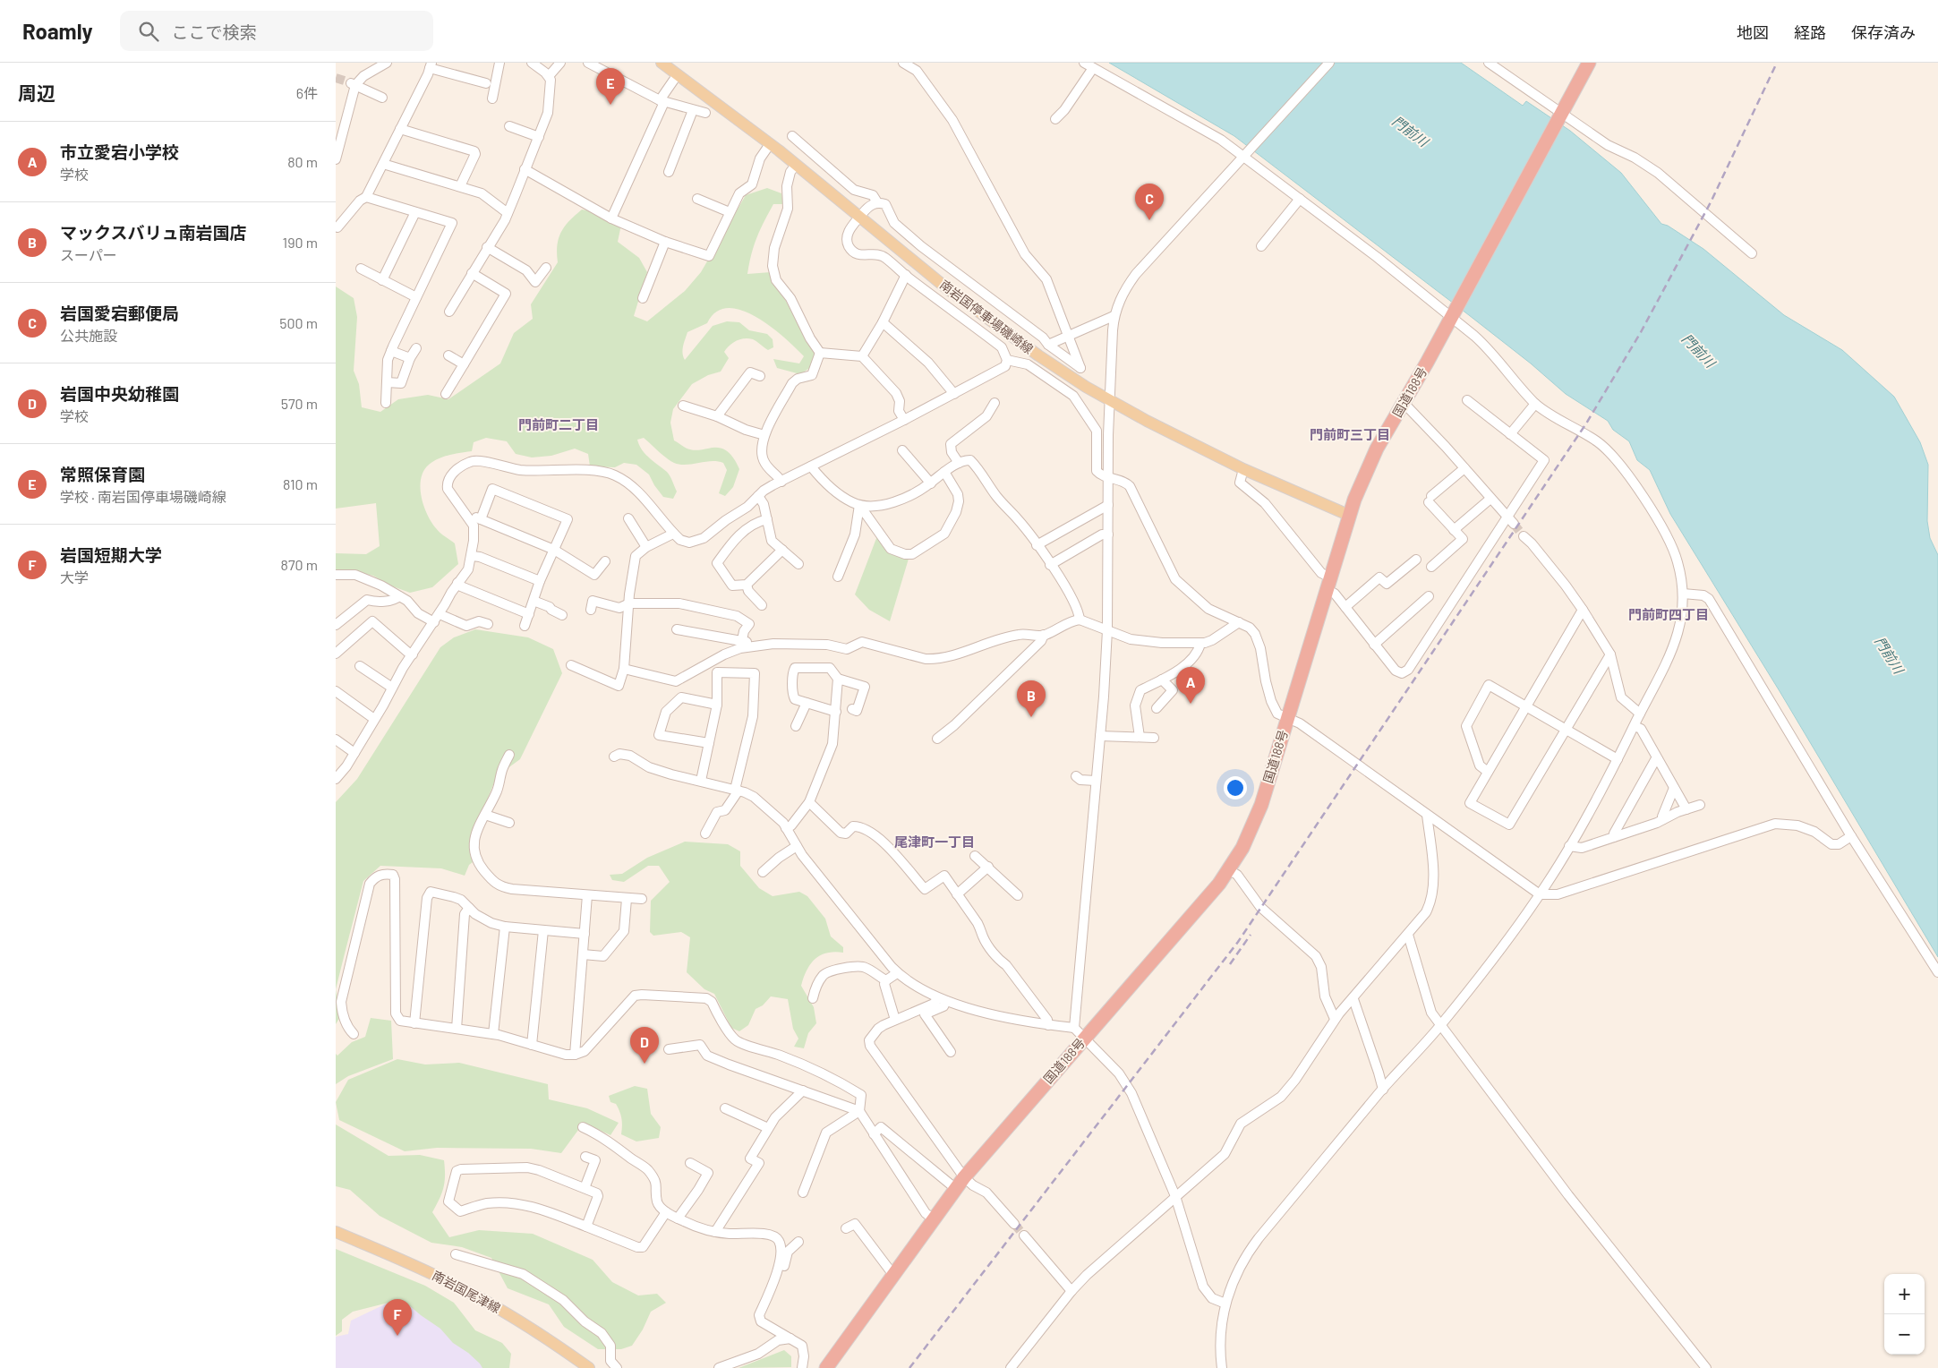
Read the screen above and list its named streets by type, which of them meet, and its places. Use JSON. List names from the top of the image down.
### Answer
{
  "streets": {
    "highway": ["国道188号"],
    "main road": ["南岩国停車場磯崎線", "南岩国尾津線"]
  },
  "crossings": [
    ["南岩国停車場磯崎線", "国道188号"]
  ],
  "districts": [
    "門前町二丁目",
    "門前町三丁目",
    "門前町四丁目",
    "尾津町一丁目"
  ],
  "water": ["門前川"],
  "page": {
    "header": "Roamly",
    "search": "ここで検索",
    "nav": ["地図", "経路", "保存済み"],
    "heading": ["周辺", "6件"],
    "pins": [
      "E",
      "C",
      "A",
      "B",
      "D",
      "F"
    ],
    "list": [
      {
        "mark": "A",
        "name": "市立愛宕小学校",
        "note": "学校",
        "value": "80 m"
      },
      {
        "mark": "B",
        "name": "マックスバリュ南岩国店",
        "note": "スーパー",
        "value": "190 m"
      },
      {
        "mark": "C",
        "name": "岩国愛宕郵便局",
        "note": "公共施設",
        "value": "500 m"
      },
      {
        "mark": "D",
        "name": "岩国中央幼稚園",
        "note": "学校",
        "value": "570 m"
      },
      {
        "mark": "E",
        "name": "常照保育園",
        "note": "学校 · 南岩国停車場磯崎線",
        "value": "810 m"
      },
      {
        "mark": "F",
        "name": "岩国短期大学",
        "note": "大学",
        "value": "870 m"
      }
    ],
    "map_buttons": ["+", "−"]
  }
}
